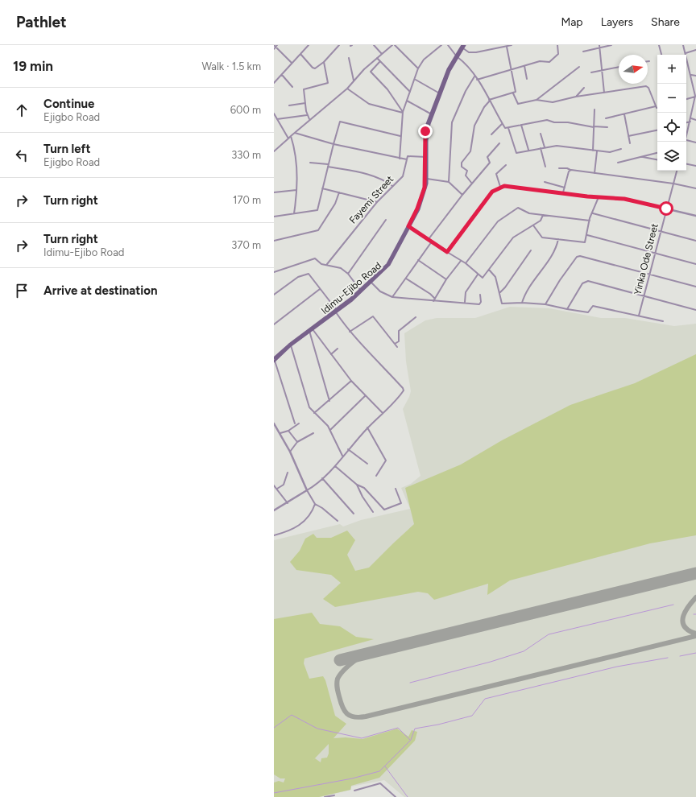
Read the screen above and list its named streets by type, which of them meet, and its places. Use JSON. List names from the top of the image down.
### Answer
{
  "streets": {
    "main road": ["Idimu-Ejibo Road"],
    "street": ["Fayemi Street", "Yinka Ode Street"]
  },
  "north": "right",
  "page": {
    "header": "Pathlet",
    "nav": ["Map", "Layers", "Share"],
    "heading": ["19 min", "Walk · 1.5 km"],
    "map_buttons": ["+", "−"],
    "list": [
      ["Continue", "Ejigbo Road", "600 m"],
      ["Turn left", "Ejigbo Road", "330 m"],
      ["Turn right", "170 m"],
      ["Turn right", "Idimu-Ejibo Road", "370 m"],
      "Arrive at destination"
    ]
  }
}
